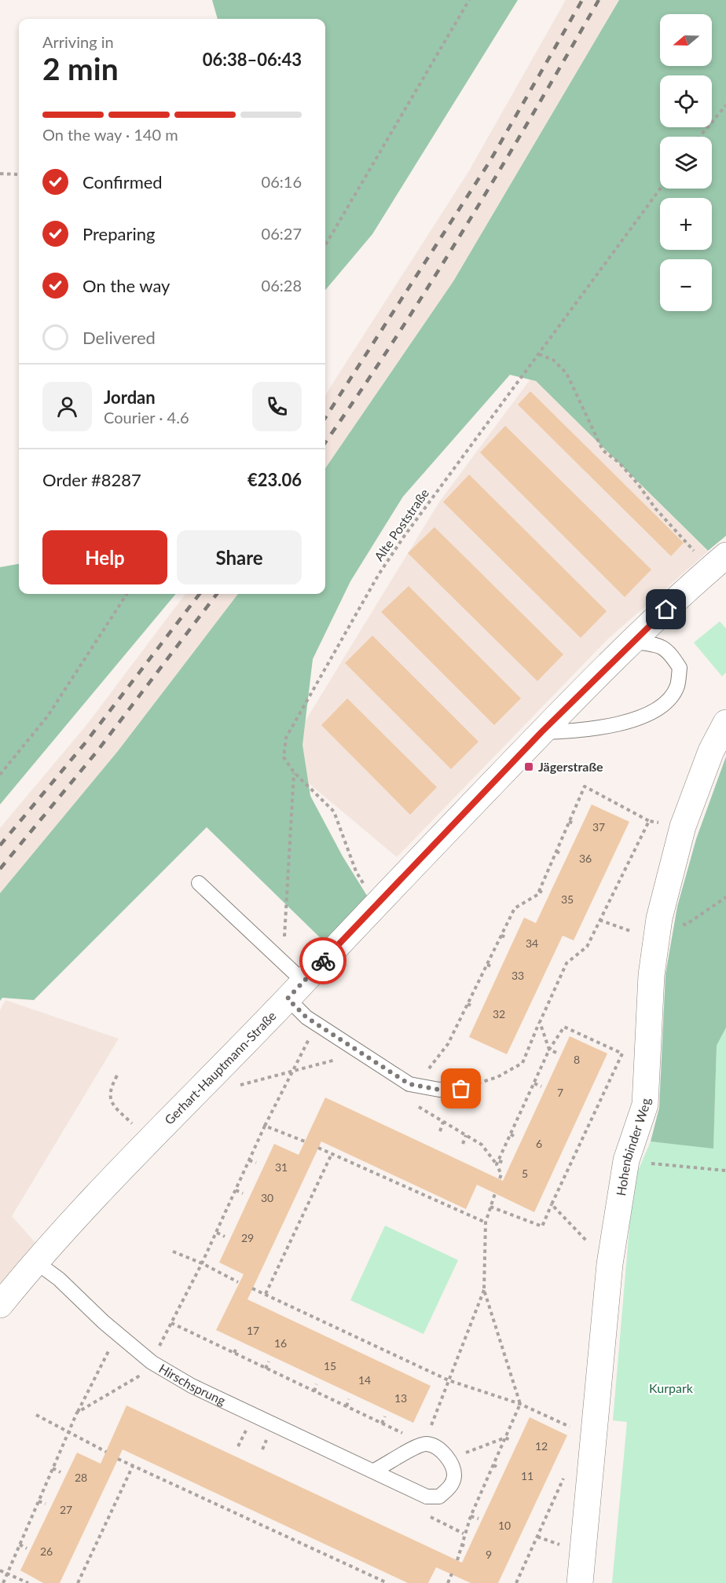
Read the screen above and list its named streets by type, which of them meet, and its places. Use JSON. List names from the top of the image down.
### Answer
{
  "streets": {
    "street": ["Gerhart-Hauptmann-Straße", "Hohenbinder Weg"],
    "lane": ["Hirschsprung"],
    "path": ["Alte Poststraße"]
  },
  "crossings": [
    ["Alte Poststraße", "Gerhart-Hauptmann-Straße"],
    ["Gerhart-Hauptmann-Straße", "Hirschsprung"]
  ],
  "parks": ["Kurpark"],
  "places": {
    "transit": ["Jägerstraße"]
  },
  "house_numbers": [
    "37",
    "36",
    "35",
    "34",
    "33",
    "32",
    "8",
    "7",
    "6",
    "31",
    "5",
    "30",
    "29",
    "17",
    "16",
    "15",
    "14",
    "13",
    "12",
    "11",
    "28",
    "27",
    "10",
    "26",
    "9"
  ],
  "north": "left",
  "page": {
    "map_buttons": ["+", "−"],
    "heading": ["2 min", "Arriving in", "06:38–06:43"],
    "panel": [
      "Jordan",
      "Courier · 4.6",
      "Order #8287",
      "€23.06"
    ],
    "bar": "On the way · 140 m",
    "list": [
      ["Confirmed", "06:16"],
      ["Preparing", "06:27"],
      ["On the way", "06:28"],
      "Delivered"
    ],
    "buttons": ["Help", "Share"]
  }
}
